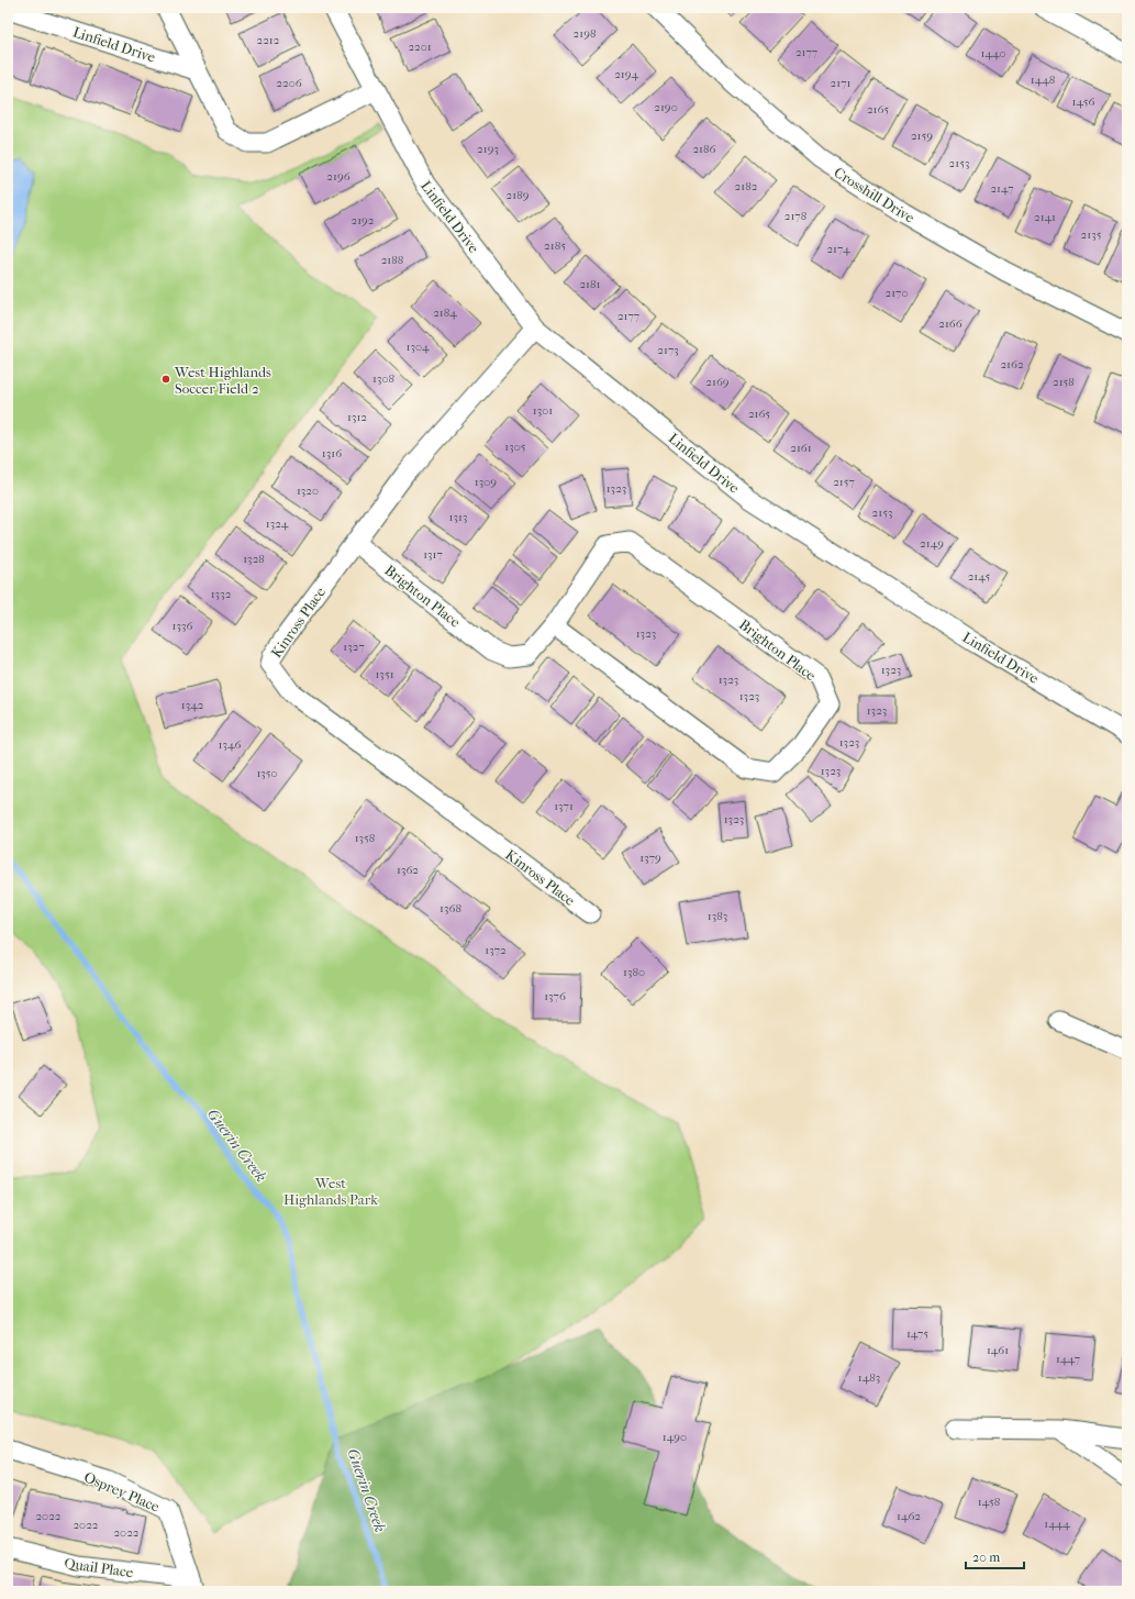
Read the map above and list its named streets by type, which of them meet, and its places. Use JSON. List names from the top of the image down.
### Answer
{
  "streets": {
    "street": [
      "Linfield Drive",
      "Crosshill Drive",
      "Brighton Place",
      "Kinross Place",
      "Osprey Place",
      "Quail Place"
    ]
  },
  "crossings": [
    ["Linfield Drive", "Kinross Place"],
    ["Brighton Place", "Kinross Place"],
    ["Osprey Place", "Quail Place"]
  ],
  "water": ["Guerin Creek"],
  "parks": ["West Highlands Park"],
  "places": ["West Highlands Soccer Field 2"],
  "house_numbers": [
    "2198",
    "2212",
    "2201",
    "2177",
    "1440",
    "2194",
    "1448",
    "2206",
    "2171",
    "1456",
    "2190",
    "2165",
    "2159",
    "2193",
    "2186",
    "2153",
    "2196",
    "2182",
    "2147",
    "2189",
    "2178",
    "2141",
    "2192",
    "2135",
    "2185",
    "2174",
    "2188",
    "2181",
    "2170",
    "2184",
    "2177",
    "2166",
    "1304",
    "2173",
    "2162",
    "1308",
    "2169",
    "2158",
    "1301",
    "2165",
    "1312",
    "1305",
    "2161",
    "1316",
    "1309",
    "2157",
    "1323",
    "1320",
    "2153",
    "1313",
    "1324",
    "2149",
    "1317",
    "1328",
    "2145",
    "1332",
    "1336",
    "1323",
    "1327",
    "1323",
    "1351",
    "1323",
    "1323",
    "1342",
    "1323",
    "1323",
    "1346",
    "1323",
    "1350",
    "1371",
    "1323",
    "1358",
    "1379",
    "1362",
    "1368",
    "1383",
    "1372",
    "1380",
    "1376",
    "1475",
    "1461",
    "1447",
    "1483",
    "1490",
    "1458",
    "2022",
    "1462",
    "1444",
    "2022",
    "2022"
  ],
  "scale_bar": "20 m"
}
